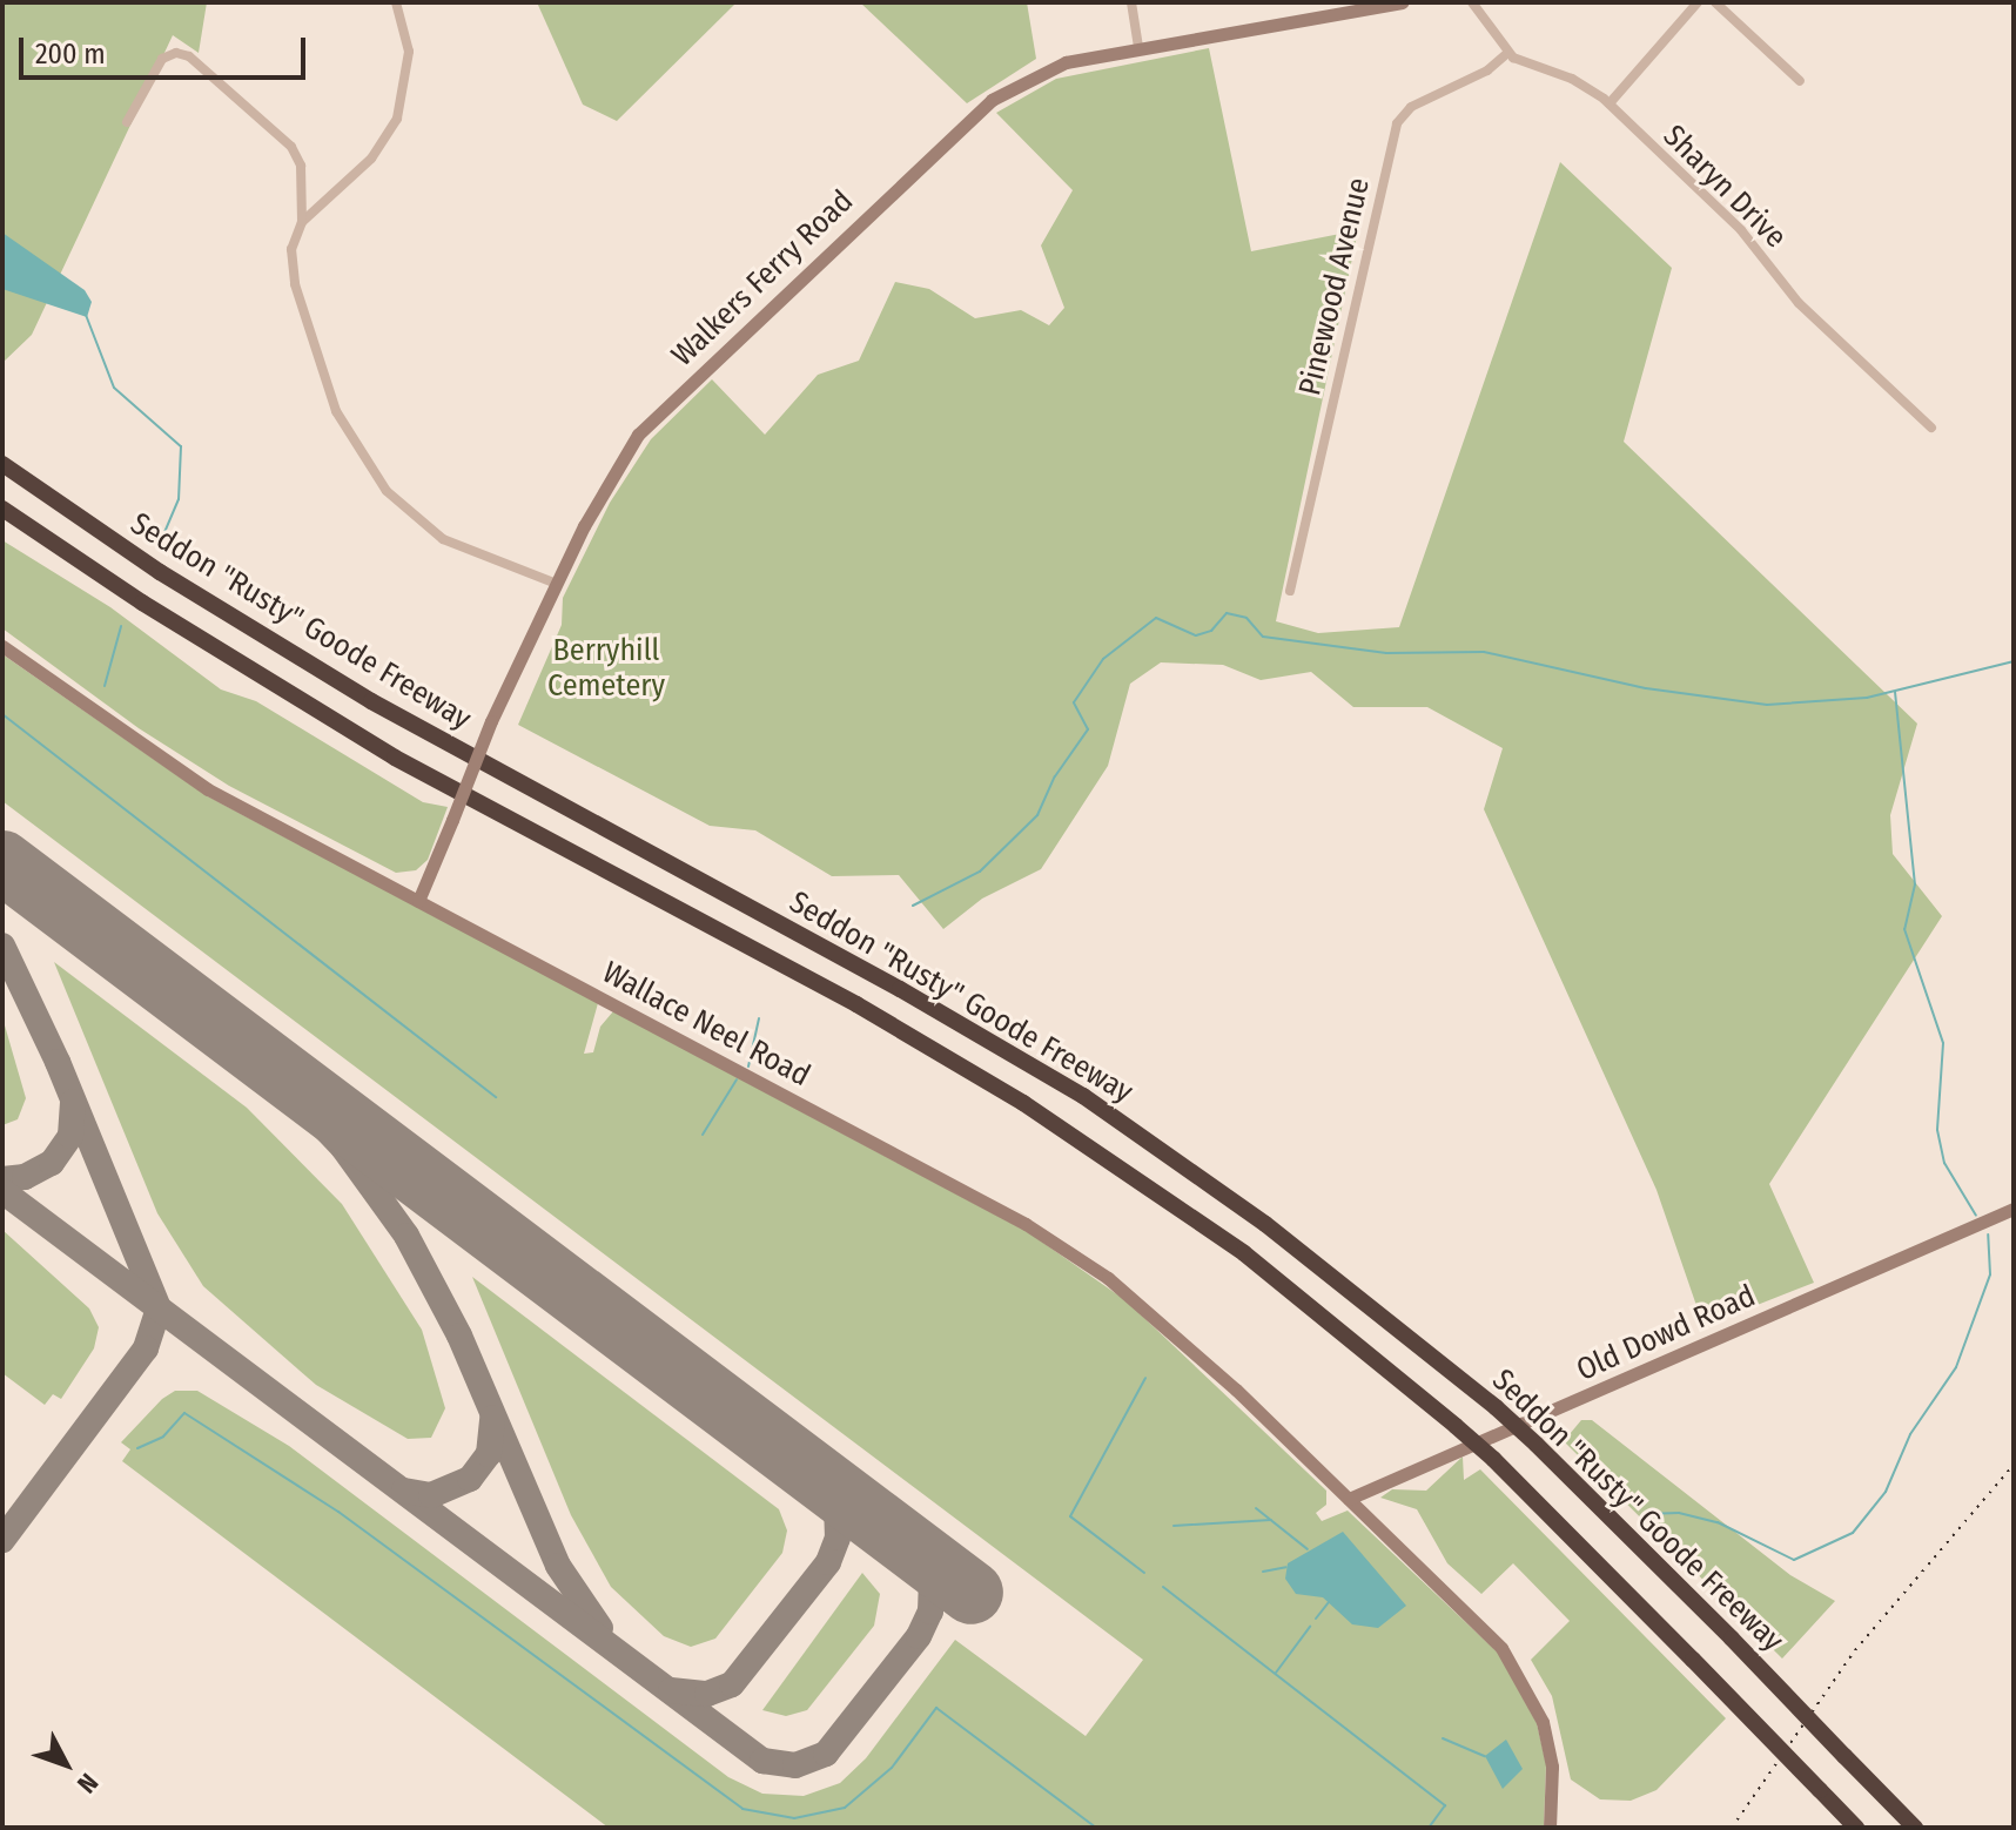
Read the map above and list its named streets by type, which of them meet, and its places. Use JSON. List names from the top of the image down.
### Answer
{
  "streets": {
    "highway": ["Seddon \"Rusty\" Goode Freeway"],
    "street": [
      "Sharyn Drive",
      "Walkers Ferry Road",
      "Pinewood Avenue",
      "Wallace Neel Road",
      "Old Dowd Road"
    ]
  },
  "crossings": [
    ["Sharyn Drive", "Pinewood Avenue"],
    ["Walkers Ferry Road", "Wallace Neel Road"],
    ["Wallace Neel Road", "Old Dowd Road"]
  ],
  "parks": ["Berryhill Cemetery"],
  "scale_bar": "200 m",
  "north": "bottom right"
}
